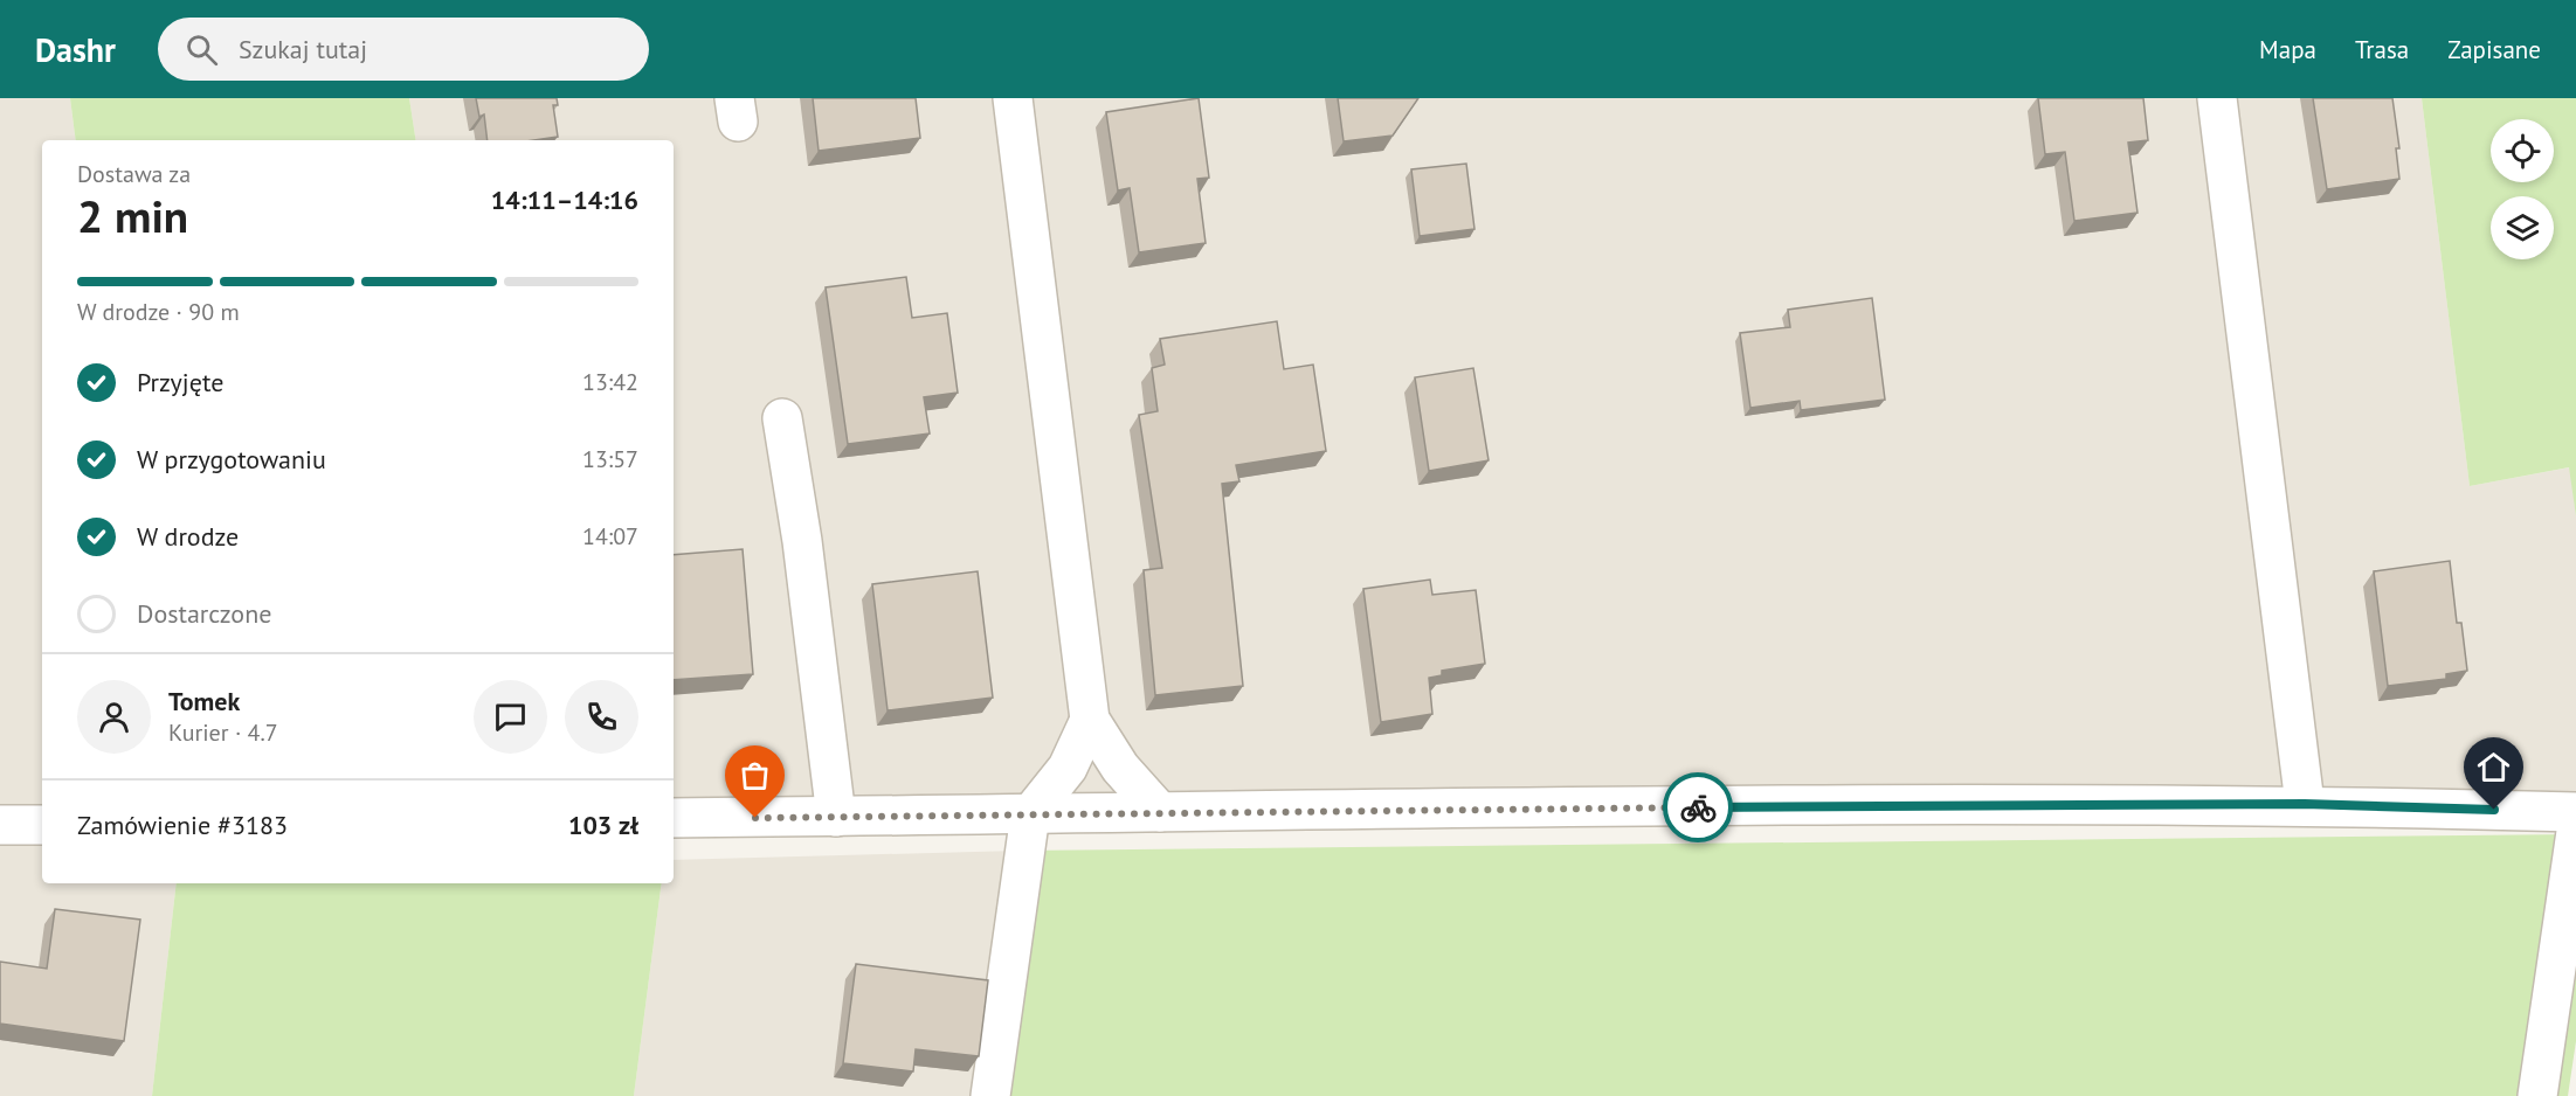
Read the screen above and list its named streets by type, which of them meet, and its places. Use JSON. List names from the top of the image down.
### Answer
{
  "page": {
    "header": "Dashr",
    "search": "Szukaj tutaj",
    "nav": ["Mapa", "Trasa", "Zapisane"],
    "heading": ["2 min", "Dostawa za", "14:11–14:16"],
    "panel": [
      "Tomek",
      "Kurier · 4.7",
      "Zamówienie #3183",
      "103 zł"
    ],
    "bar": "W drodze · 90 m",
    "list": [
      ["Przyjęte", "13:42"],
      ["W przygotowaniu", "13:57"],
      ["W drodze", "14:07"],
      "Dostarczone"
    ]
  }
}
